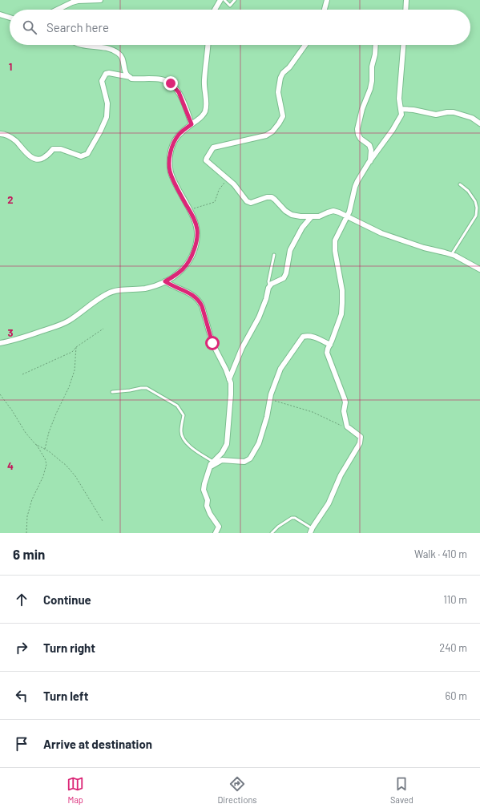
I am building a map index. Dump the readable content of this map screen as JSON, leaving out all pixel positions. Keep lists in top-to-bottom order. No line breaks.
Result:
{"page":{"search":"Search here","heading":["6 min","Walk · 410 m"],"list":[["Continue","110 m"],["Turn right","240 m"],["Turn left","60 m"],"Arrive at destination"],"nav":["Map","Directions","Saved"]},"grid":{"rows":["1","2","3","4"]}}
